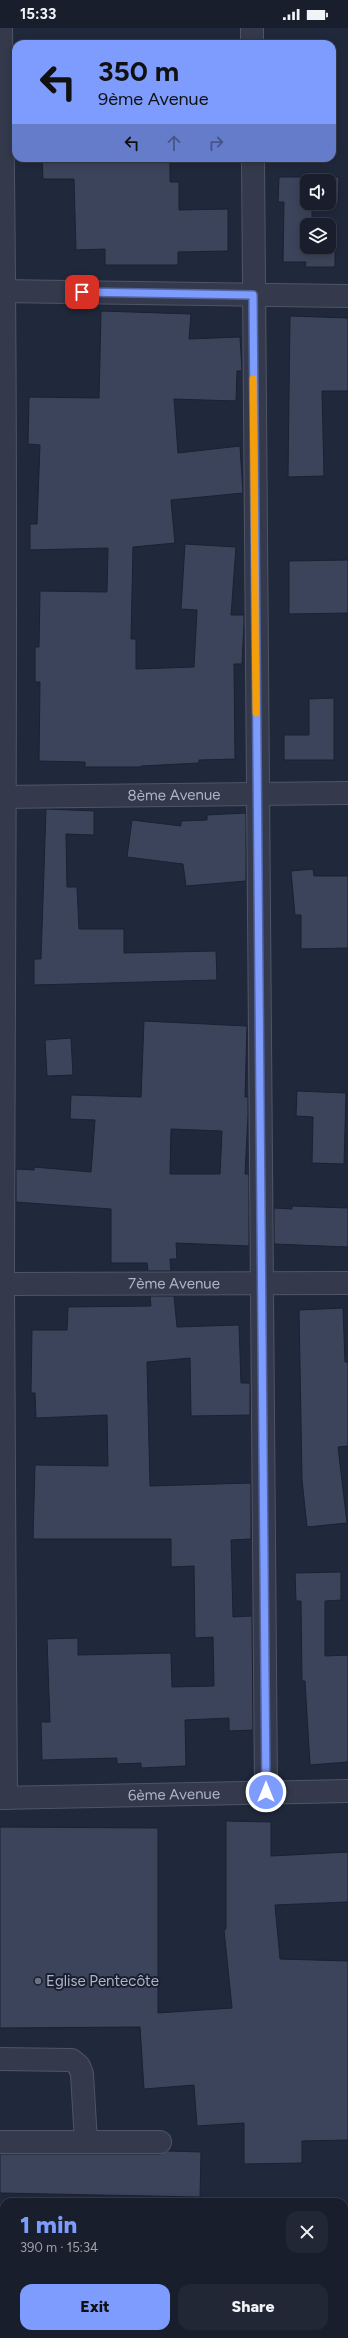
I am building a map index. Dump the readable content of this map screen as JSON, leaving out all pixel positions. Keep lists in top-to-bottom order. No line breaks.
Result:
{"streets":{"street":["8ème Avenue","7ème Avenue","6ème Avenue"]},"places":["Eglise Pentecôte"],"page":{"status":"15:33","turn":["350 m","9ème Avenue"],"heading":["1 min","390 m · 15:34"],"buttons":["Exit","Share"]}}
